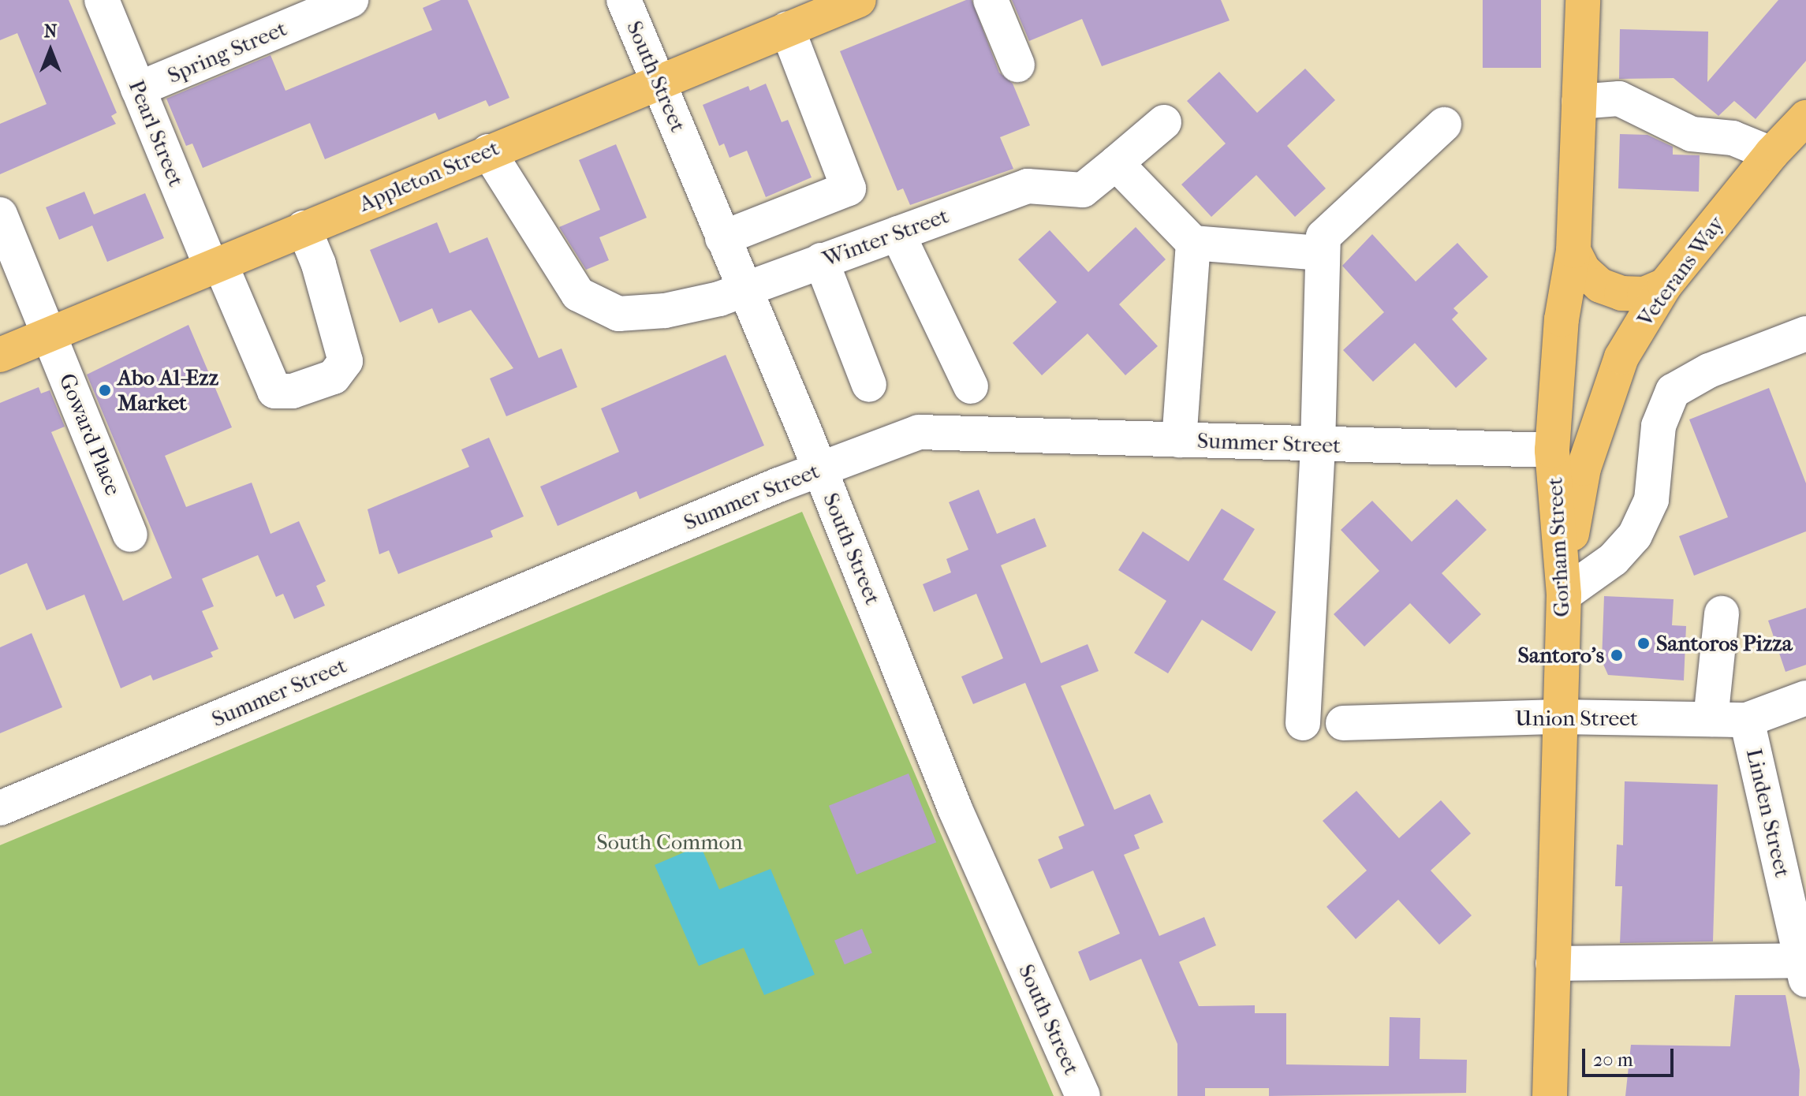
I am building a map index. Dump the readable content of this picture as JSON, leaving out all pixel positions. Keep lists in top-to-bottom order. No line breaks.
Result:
{"streets":{"main road":["Appleton Street","Veterans Way","Gorham Street"],"street":["Spring Street","South Street","Pearl Street","Winter Street","Goward Place","Summer Street","Union Street","Linden Street"]},"crossings":[["Spring Street","Pearl Street"],["South Street","Appleton Street"],["South Street","Winter Street"],["South Street","Summer Street"],["Pearl Street","Appleton Street"],["Appleton Street","Winter Street"],["Appleton Street","Goward Place"],["Veterans Way","Gorham Street"],["Summer Street","Gorham Street"],["Gorham Street","Union Street"],["Union Street","Linden Street"]],"parks":["South Common"],"places":["Abo Al-Ezz Market","Santoros Pizza","Santoro's"],"scale_bar":"20 m","north":"top"}
